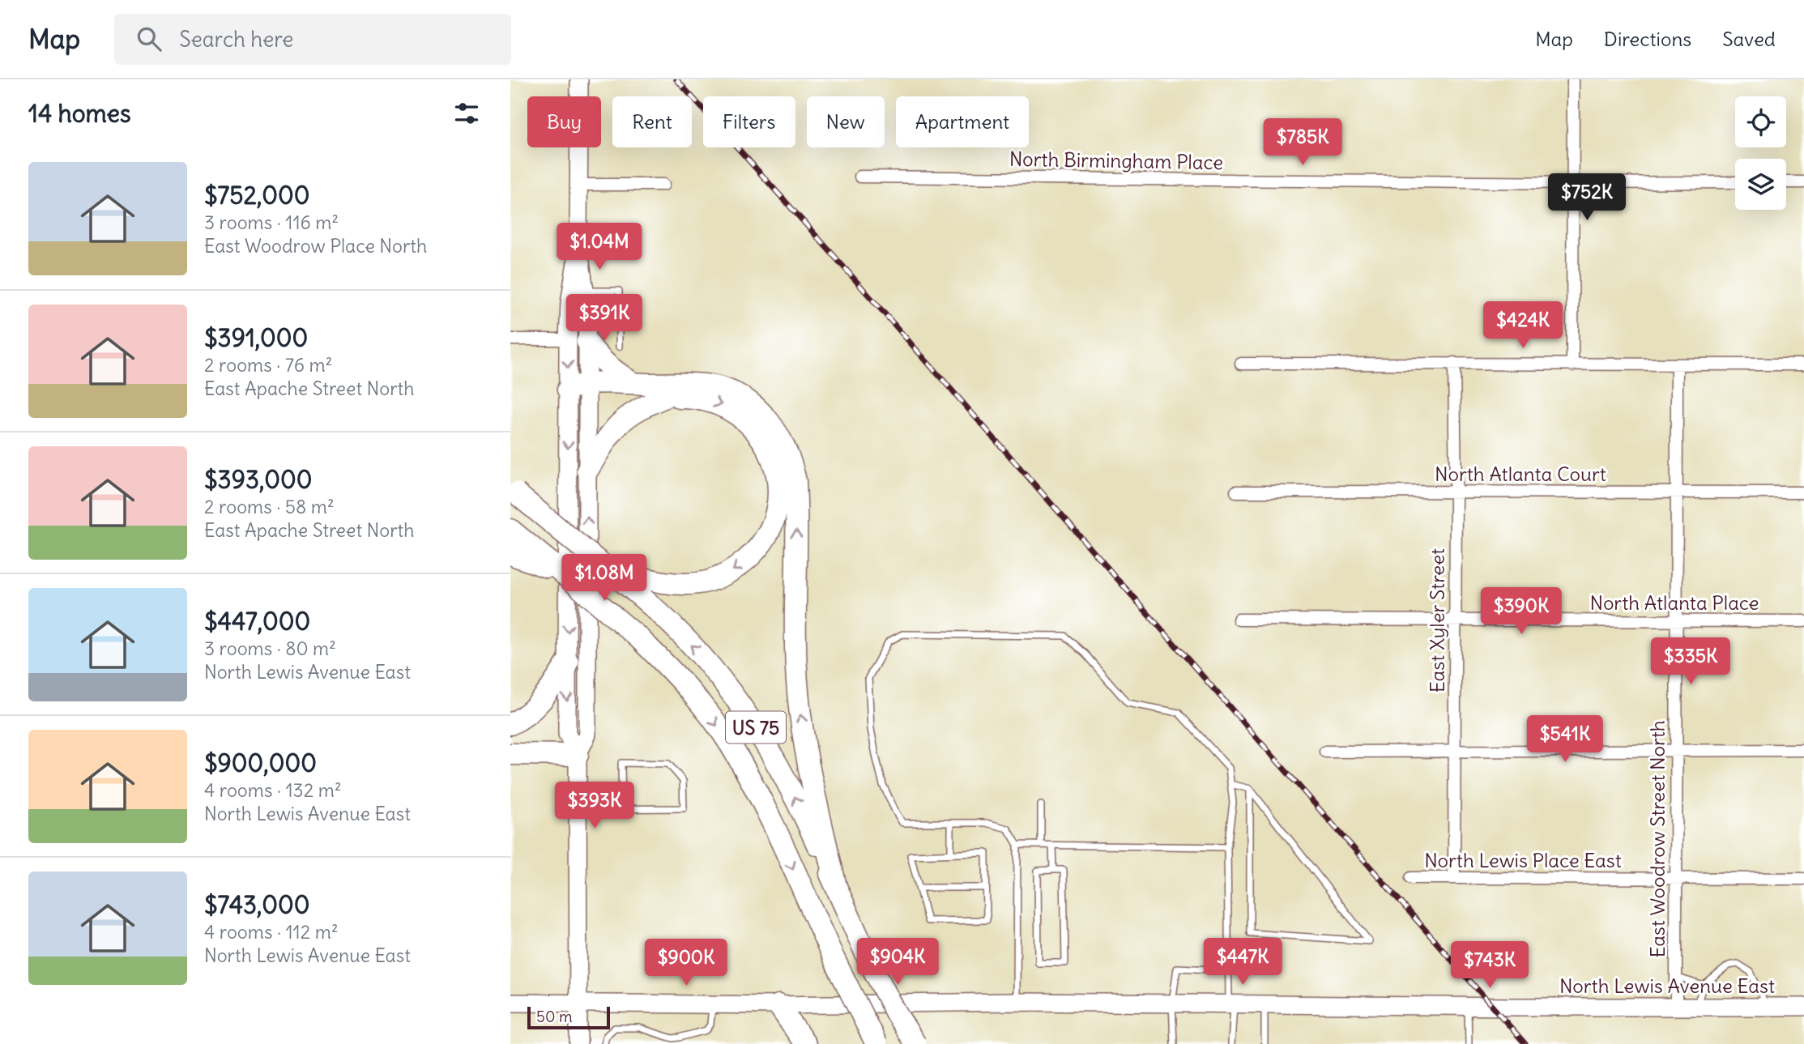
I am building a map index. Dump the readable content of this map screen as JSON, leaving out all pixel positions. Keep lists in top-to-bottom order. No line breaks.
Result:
{"streets":{"highway":["US 75"],"main road":["North Lewis Avenue East"],"street":["North Birmingham Place","North Atlanta Court","North Atlanta Place","East Xyler Street","East Woodrow Street North","North Lewis Place East"]},"crossings":[["North Atlanta Court","East Xyler Street"],["North Atlanta Court","East Woodrow Street North"],["North Atlanta Place","East Xyler Street"],["North Atlanta Place","East Woodrow Street North"],["East Xyler Street","North Lewis Place East"],["East Woodrow Street North","North Lewis Place East"],["East Woodrow Street North","North Lewis Avenue East"]],"scale_bar":"50 m","page":{"header":"Map","search":"Search here","nav":["Map","Directions","Saved"],"heading":"14 homes","chip":["Buy","Rent","Filters","New","Apartment"],"price":["$785K","$752K","$1.04M","$391K","$424K","$1.08M","$390K","$335K","$541K","$393K","$904K","$447K","$900K","$743K"],"list":[{"name":"$752,000","note":"3 rooms · 116 m² · East Woodrow Place North"},{"name":"$391,000","note":"2 rooms · 76 m² · East Apache Street North"},{"name":"$393,000","note":"2 rooms · 58 m² · East Apache Street North"},{"name":"$447,000","note":"3 rooms · 80 m² · North Lewis Avenue East"},{"name":"$900,000","note":"4 rooms · 132 m² · North Lewis Avenue East"},{"name":"$743,000","note":"4 rooms · 112 m² · North Lewis Avenue East"}],"scale":"50 m"}}
